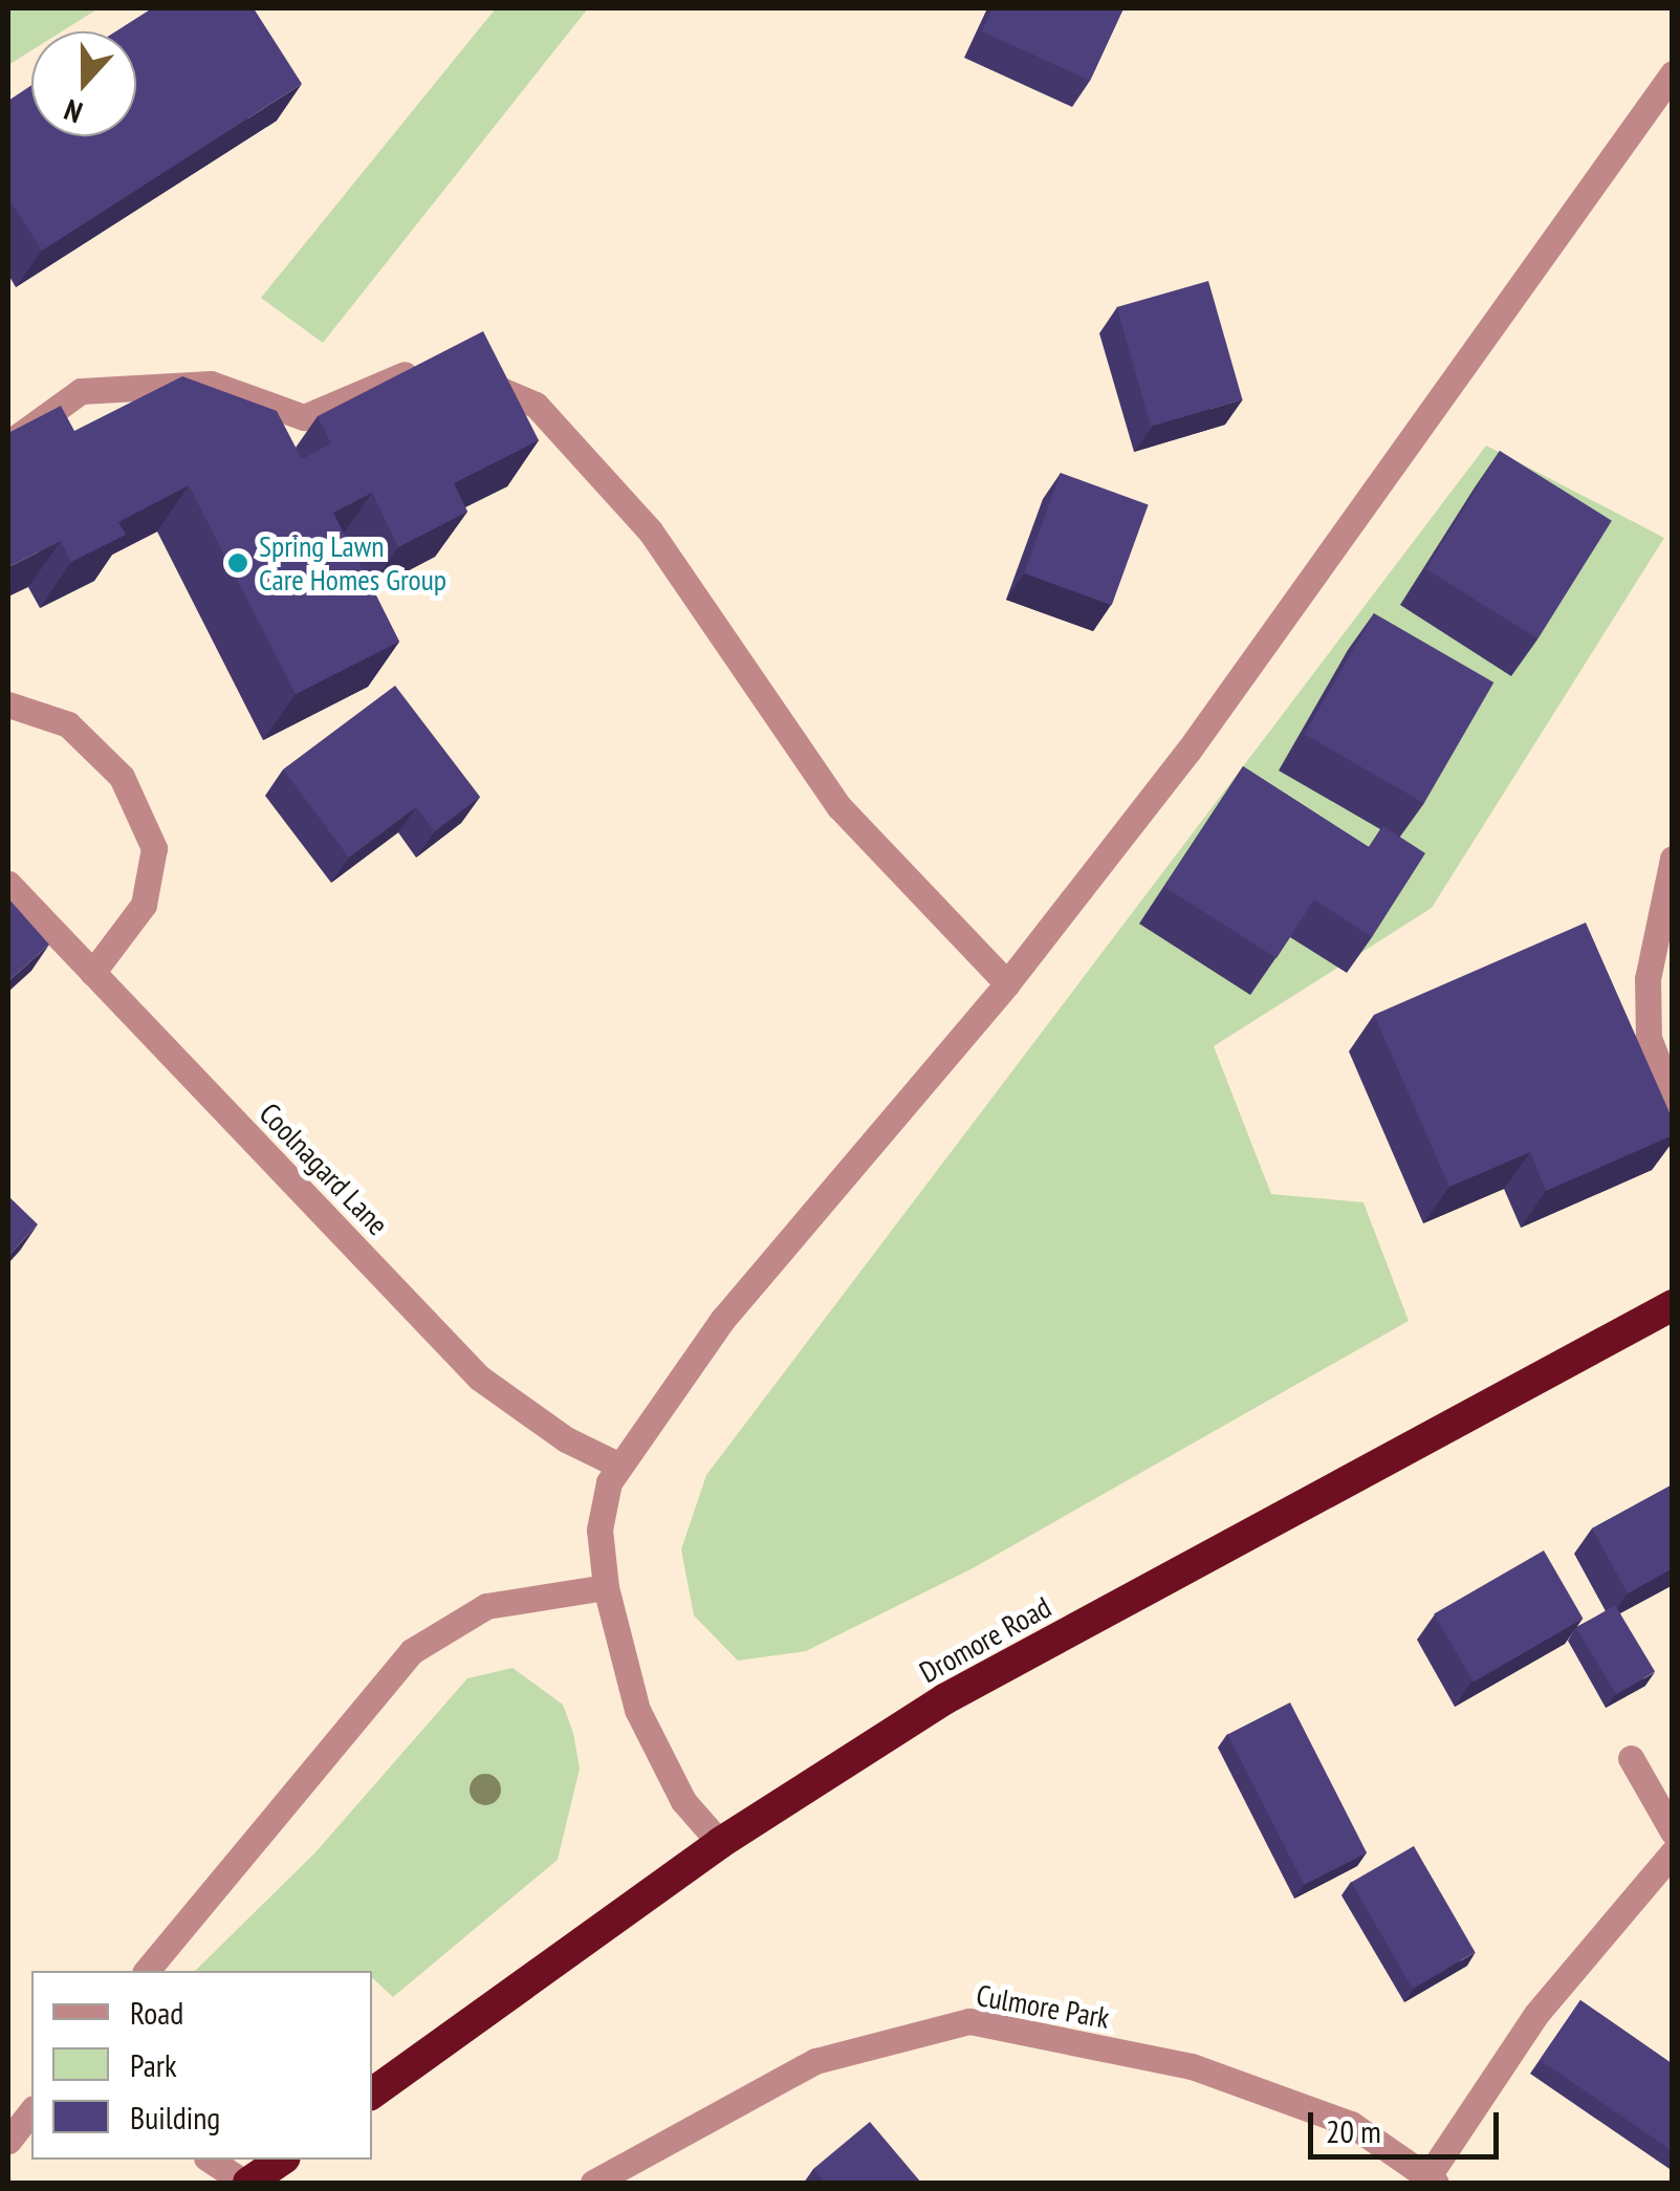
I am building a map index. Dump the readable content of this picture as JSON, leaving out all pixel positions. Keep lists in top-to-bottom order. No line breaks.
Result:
{"streets":{"highway":["Dromore Road"],"street":["Coolnagard Lane","Culmore Park"]},"places":["Spring Lawn Care Homes Group"],"legend":["Road","Park","Building"],"scale_bar":"20 m","north":"bottom"}
